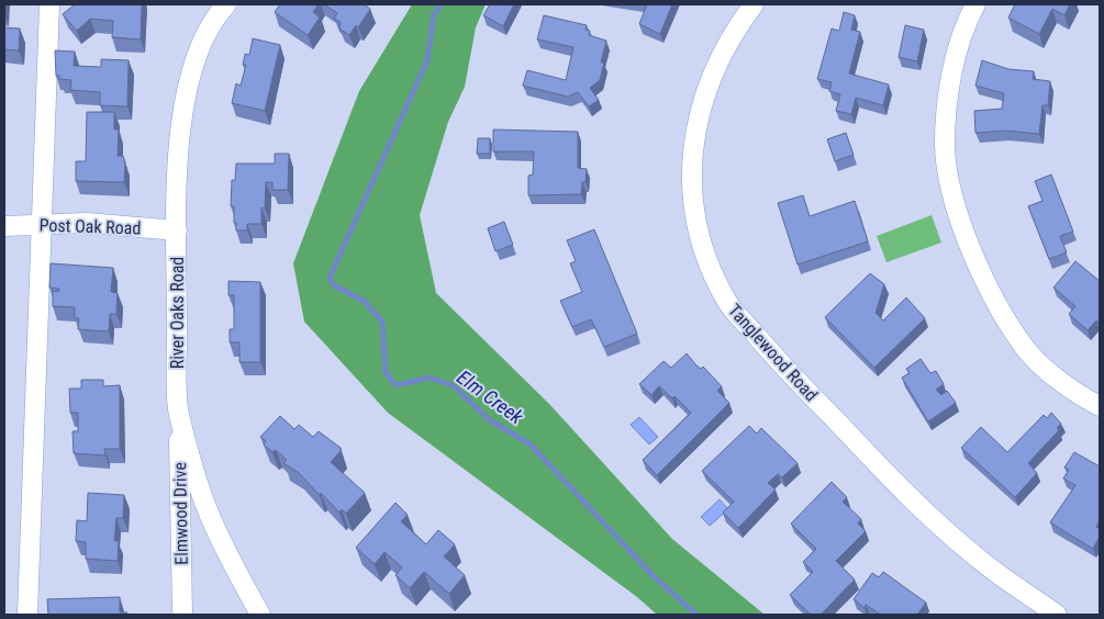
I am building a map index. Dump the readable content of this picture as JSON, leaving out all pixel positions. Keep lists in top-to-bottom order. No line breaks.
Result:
{"streets":{"street":["Post Oak Road","River Oaks Road","Tanglewood Road","Elmwood Drive"]},"crossings":[["Post Oak Road","River Oaks Road"],["River Oaks Road","Elmwood Drive"]],"water":["Elm Creek"]}
